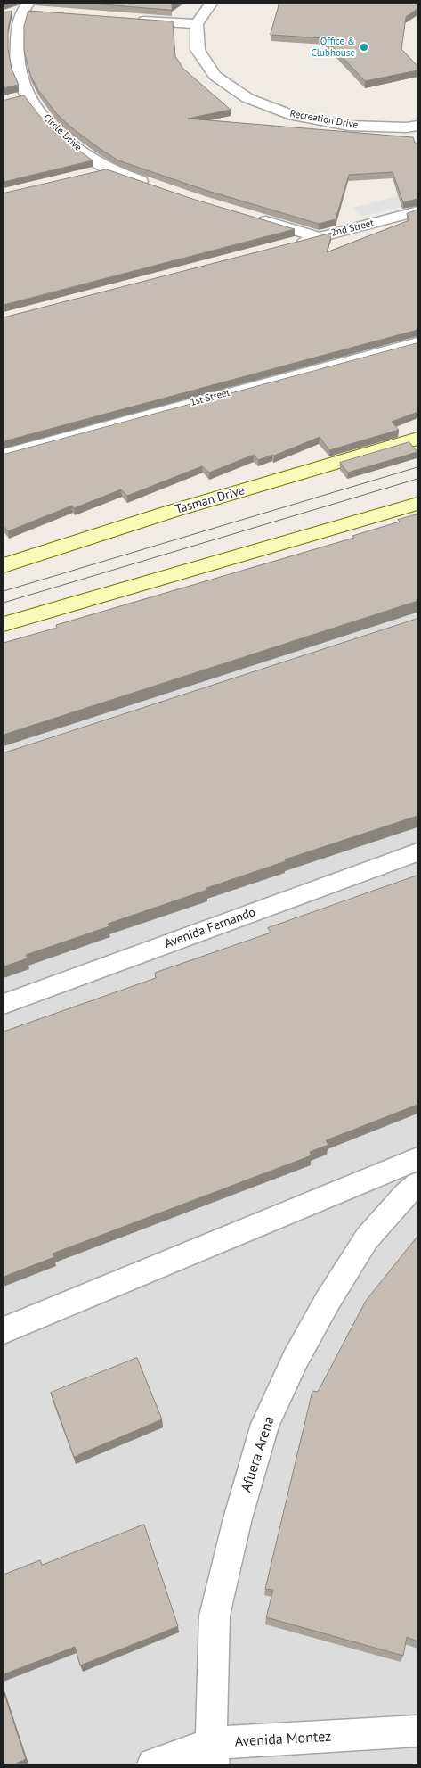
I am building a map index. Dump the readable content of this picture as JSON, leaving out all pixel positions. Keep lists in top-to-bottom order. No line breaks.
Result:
{"streets":{"street":["Tasman Drive"],"lane":["Recreation Drive","Circle Drive","2nd Street","1st Street","Avenida Fernando","Afuera Arena","Avenida Montez"]},"crossings":[["Afuera Arena","Avenida Montez"]],"places":["Office & Clubhouse"]}
